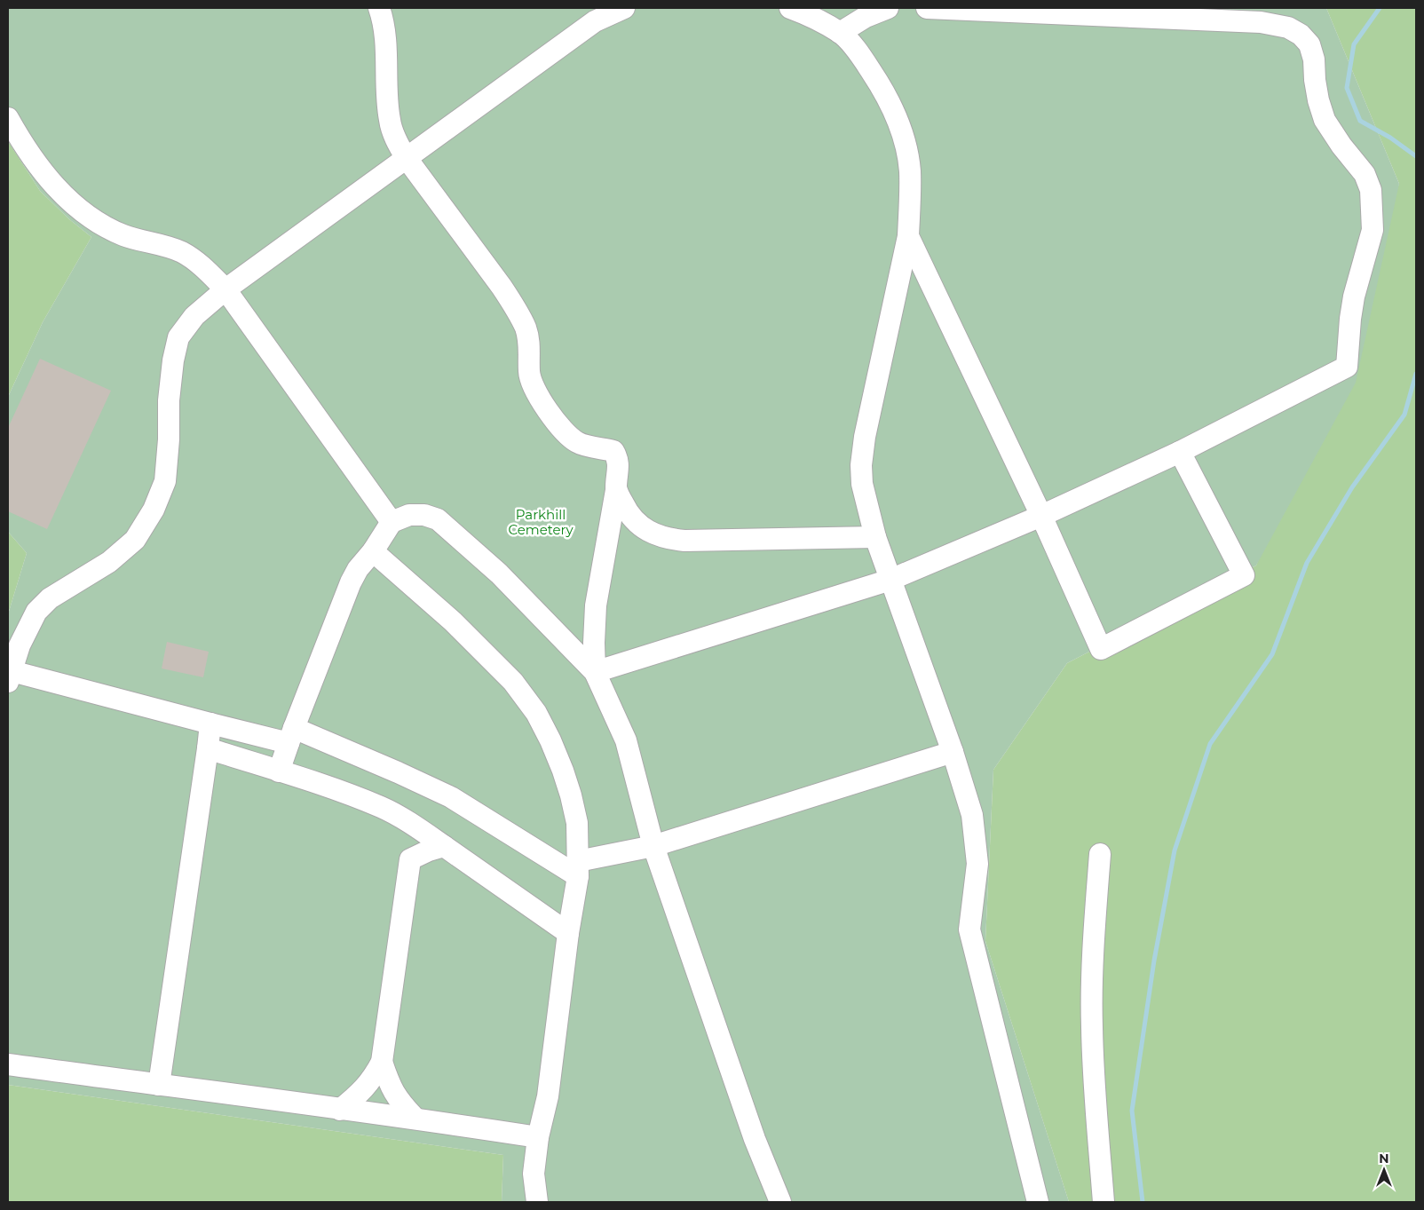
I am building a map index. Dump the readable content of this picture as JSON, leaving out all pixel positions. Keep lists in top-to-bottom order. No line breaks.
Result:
{"parks":["Parkhill Cemetery"],"north":"top"}
